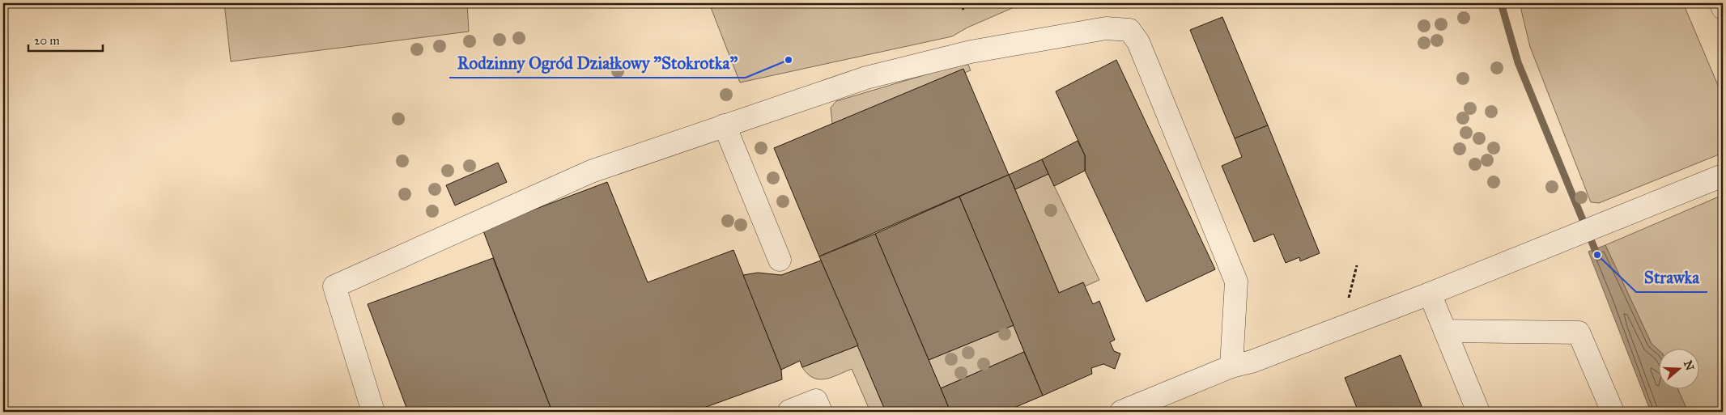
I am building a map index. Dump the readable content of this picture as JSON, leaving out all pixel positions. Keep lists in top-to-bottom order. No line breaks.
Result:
{"places":["Rodzinny Ogród Działkowy \"Stokrotka\"","Strawka"],"scale_bar":"20 m","north":"right"}
